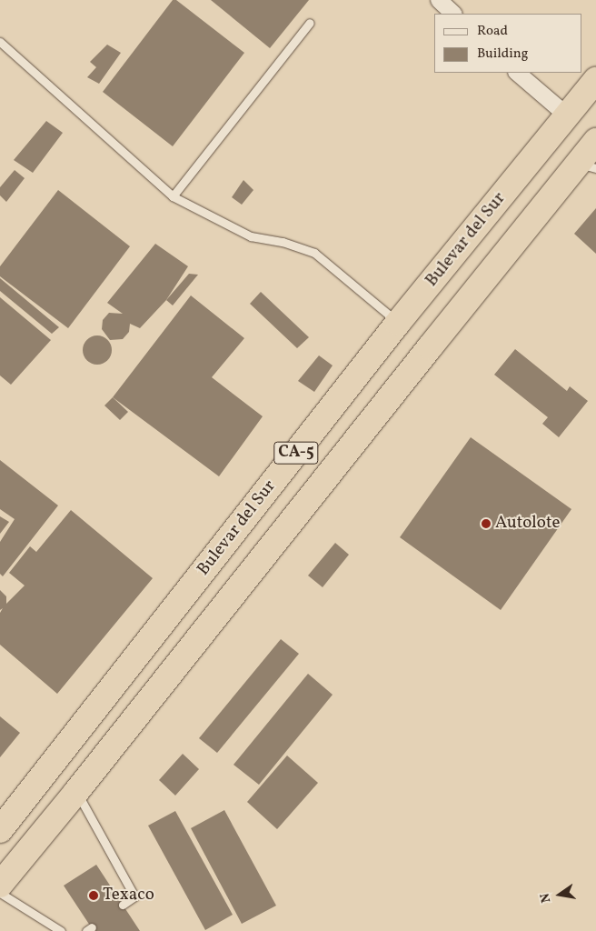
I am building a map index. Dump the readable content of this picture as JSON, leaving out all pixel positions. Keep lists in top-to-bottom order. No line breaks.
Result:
{"streets":{"highway":["Bulevar del Sur","CA-5"]},"places":["Autolote","Texaco"],"legend":["Road","Building"],"north":"left"}
